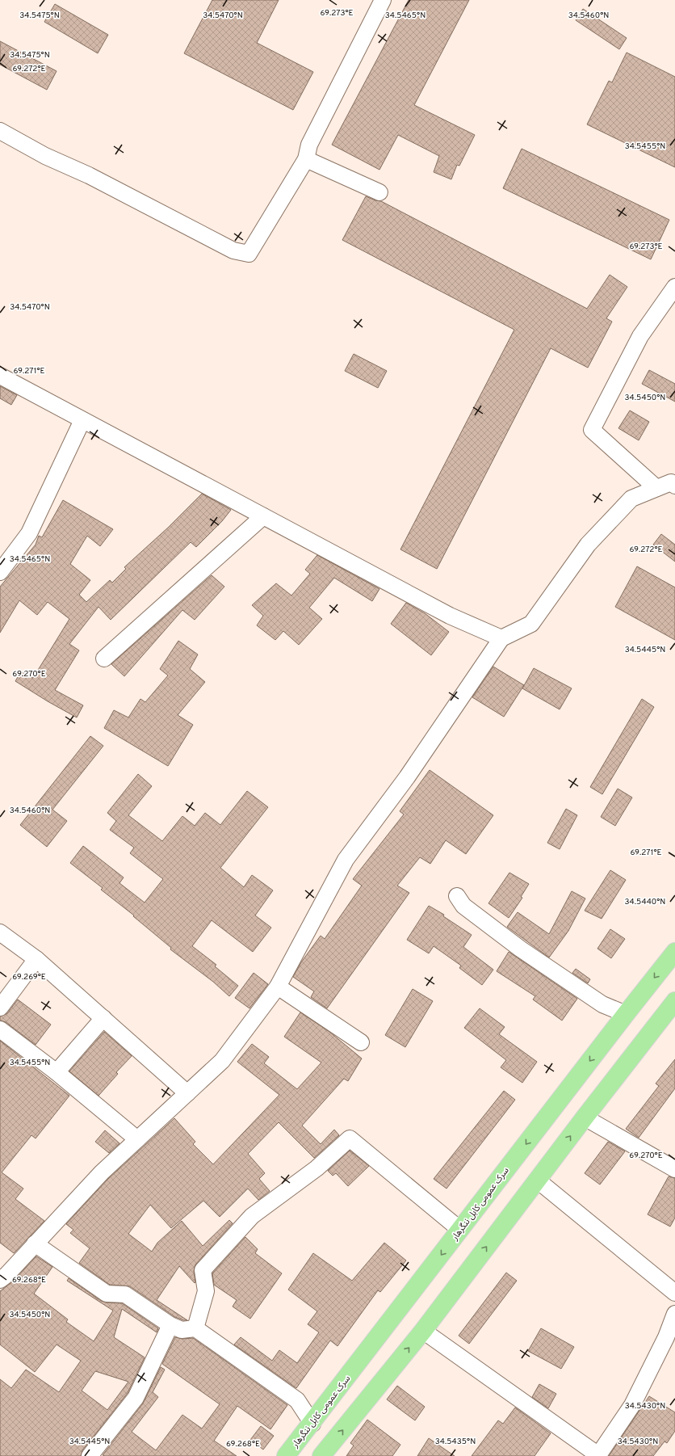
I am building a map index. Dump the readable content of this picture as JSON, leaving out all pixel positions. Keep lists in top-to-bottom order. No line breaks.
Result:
{"streets":{"highway":["سرک عمومی کابل ننگرهار"]},"coordinates":["69.273°E","34.5465°N","34.5460°N","34.5475°N","34.5470°N","69.272°E","34.5455°N","69.271°E","34.5450°N","34.5445°N","69.270°E","34.5440°N","69.269°E","69.268°E","34.5430°N","34.5435°N"]}
